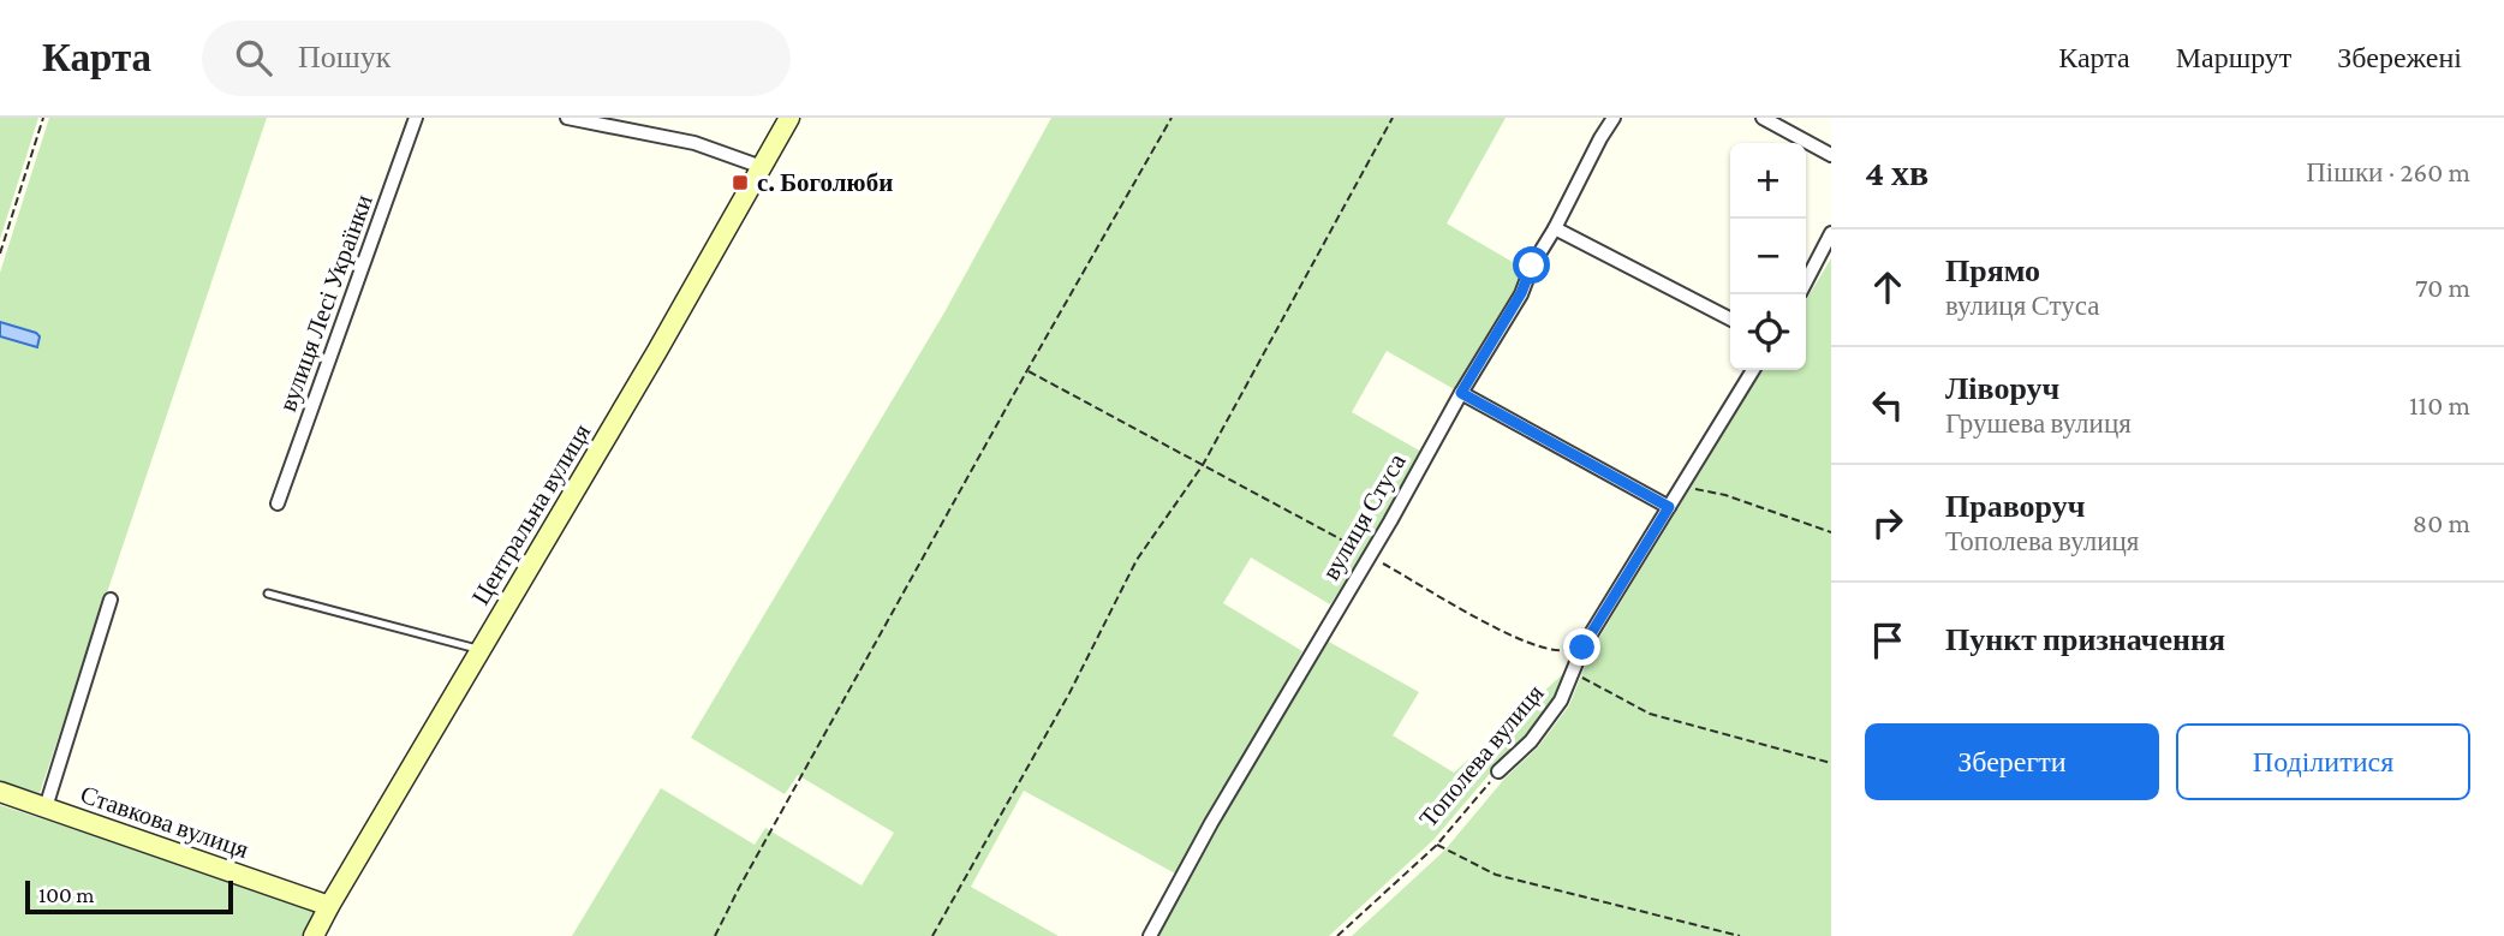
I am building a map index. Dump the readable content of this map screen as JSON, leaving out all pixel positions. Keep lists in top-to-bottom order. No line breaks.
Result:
{"streets":{"street":["вулиця Лесі Українки","Центральна вулиця","вулиця Стуса","Тополева вулиця","Ставкова вулиця"]},"crossings":[["Центральна вулиця","Ставкова вулиця"]],"places":{"transit":["с. Боголюби"]},"scale_bar":"100 m","page":{"header":"Карта","search":"Пошук","nav":["Карта","Маршрут","Збережені"],"heading":["4 хв","Пішки · 260 m"],"map_buttons":["+","−"],"list":[["Прямо","вулиця Стуса","70 m"],["Ліворуч","Грушева вулиця","110 m"],["Праворуч","Тополева вулиця","80 m"],"Пункт призначення"],"buttons":["Зберегти","Поділитися"],"scale":"100 m"}}
